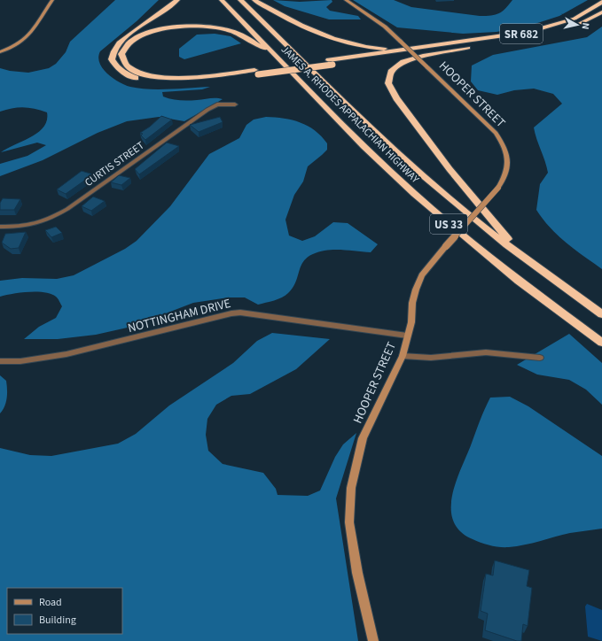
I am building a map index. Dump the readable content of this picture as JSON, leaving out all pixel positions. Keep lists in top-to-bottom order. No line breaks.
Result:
{"streets":{"highway":["SR 682","JAMES A. RHODES APPALACHIAN HIGHWAY","US 33"],"street":["HOOPER STREET","CURTIS STREET","NOTTINGHAM DRIVE"]},"crossings":[["HOOPER STREET","NOTTINGHAM DRIVE"]],"legend":["Road","Building"],"north":"right"}
